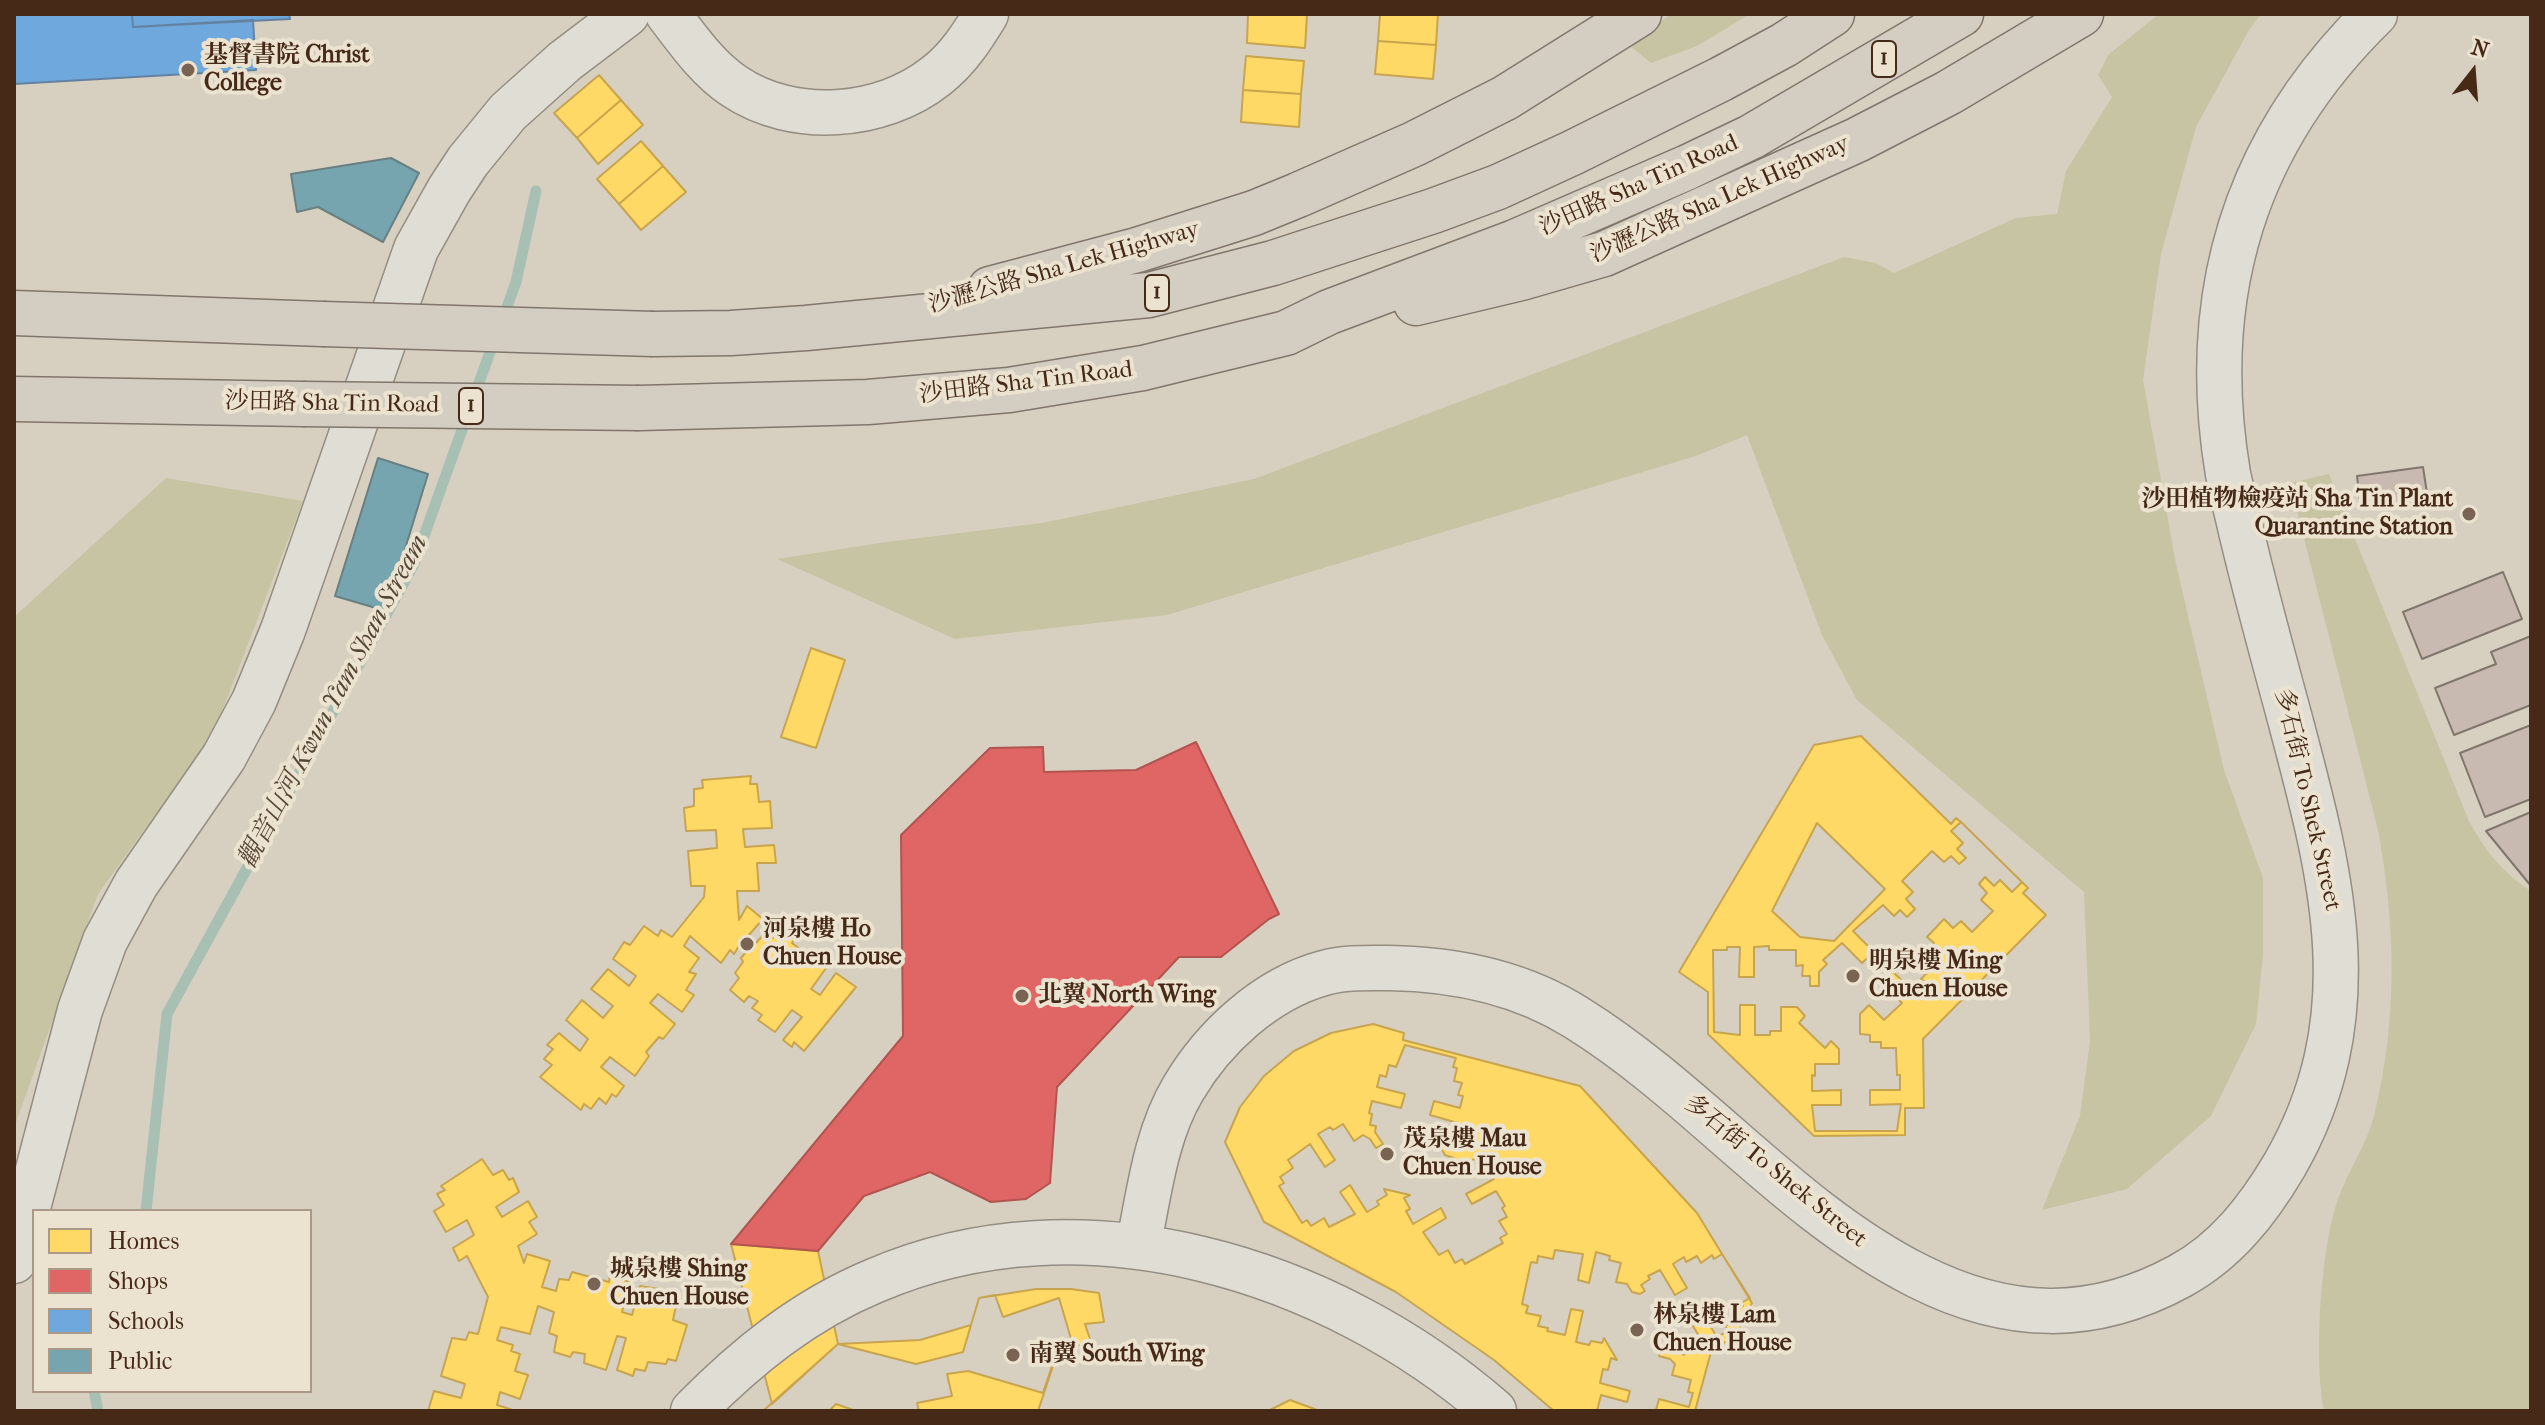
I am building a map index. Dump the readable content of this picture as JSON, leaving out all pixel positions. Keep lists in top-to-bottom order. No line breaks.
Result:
{"streets":{"highway":["1","沙田路 Sha Tin Road","沙瀝公路 Sha Lek Highway"],"street":["多石街 To Shek Street"]},"crossings":[["1","沙瀝公路 Sha Lek Highway"],["沙田路 Sha Tin Road","沙瀝公路 Sha Lek Highway"]],"water":["觀音山河 Kwun Yam Shan Stream"],"places":["基督書院 Christ College","沙田植物檢疫站 Sha Tin Plant Quarantine Station","河泉樓 Ho Chuen House","明泉樓 Ming Chuen House","北翼 North Wing","茂泉樓 Mau Chuen House","城泉樓 Shing Chuen House","林泉樓 Lam Chuen House","南翼 South Wing"],"legend":["Homes","Shops","Schools","Public"],"north":"top"}
